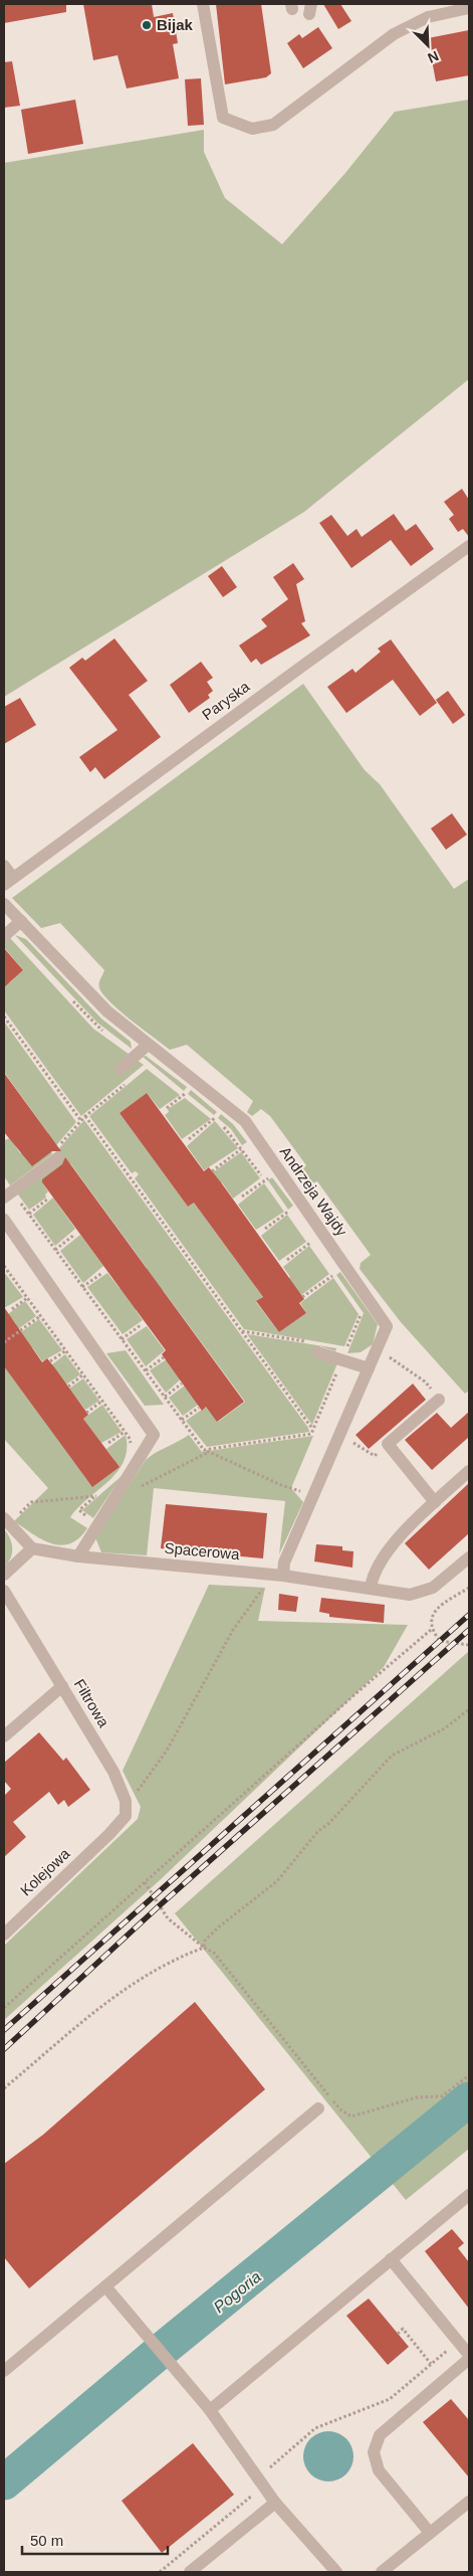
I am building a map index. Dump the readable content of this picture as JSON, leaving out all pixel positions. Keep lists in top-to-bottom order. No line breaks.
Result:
{"streets":{"street":["Paryska","Andrzeja Wajdy","Spacerowa","Filtrowa","Kolejowa"]},"crossings":[["Andrzeja Wajdy","Spacerowa"],["Filtrowa","Kolejowa"]],"water":["Pogoria"],"places":["Bijak"],"scale_bar":"50 m","north":"bottom right"}
